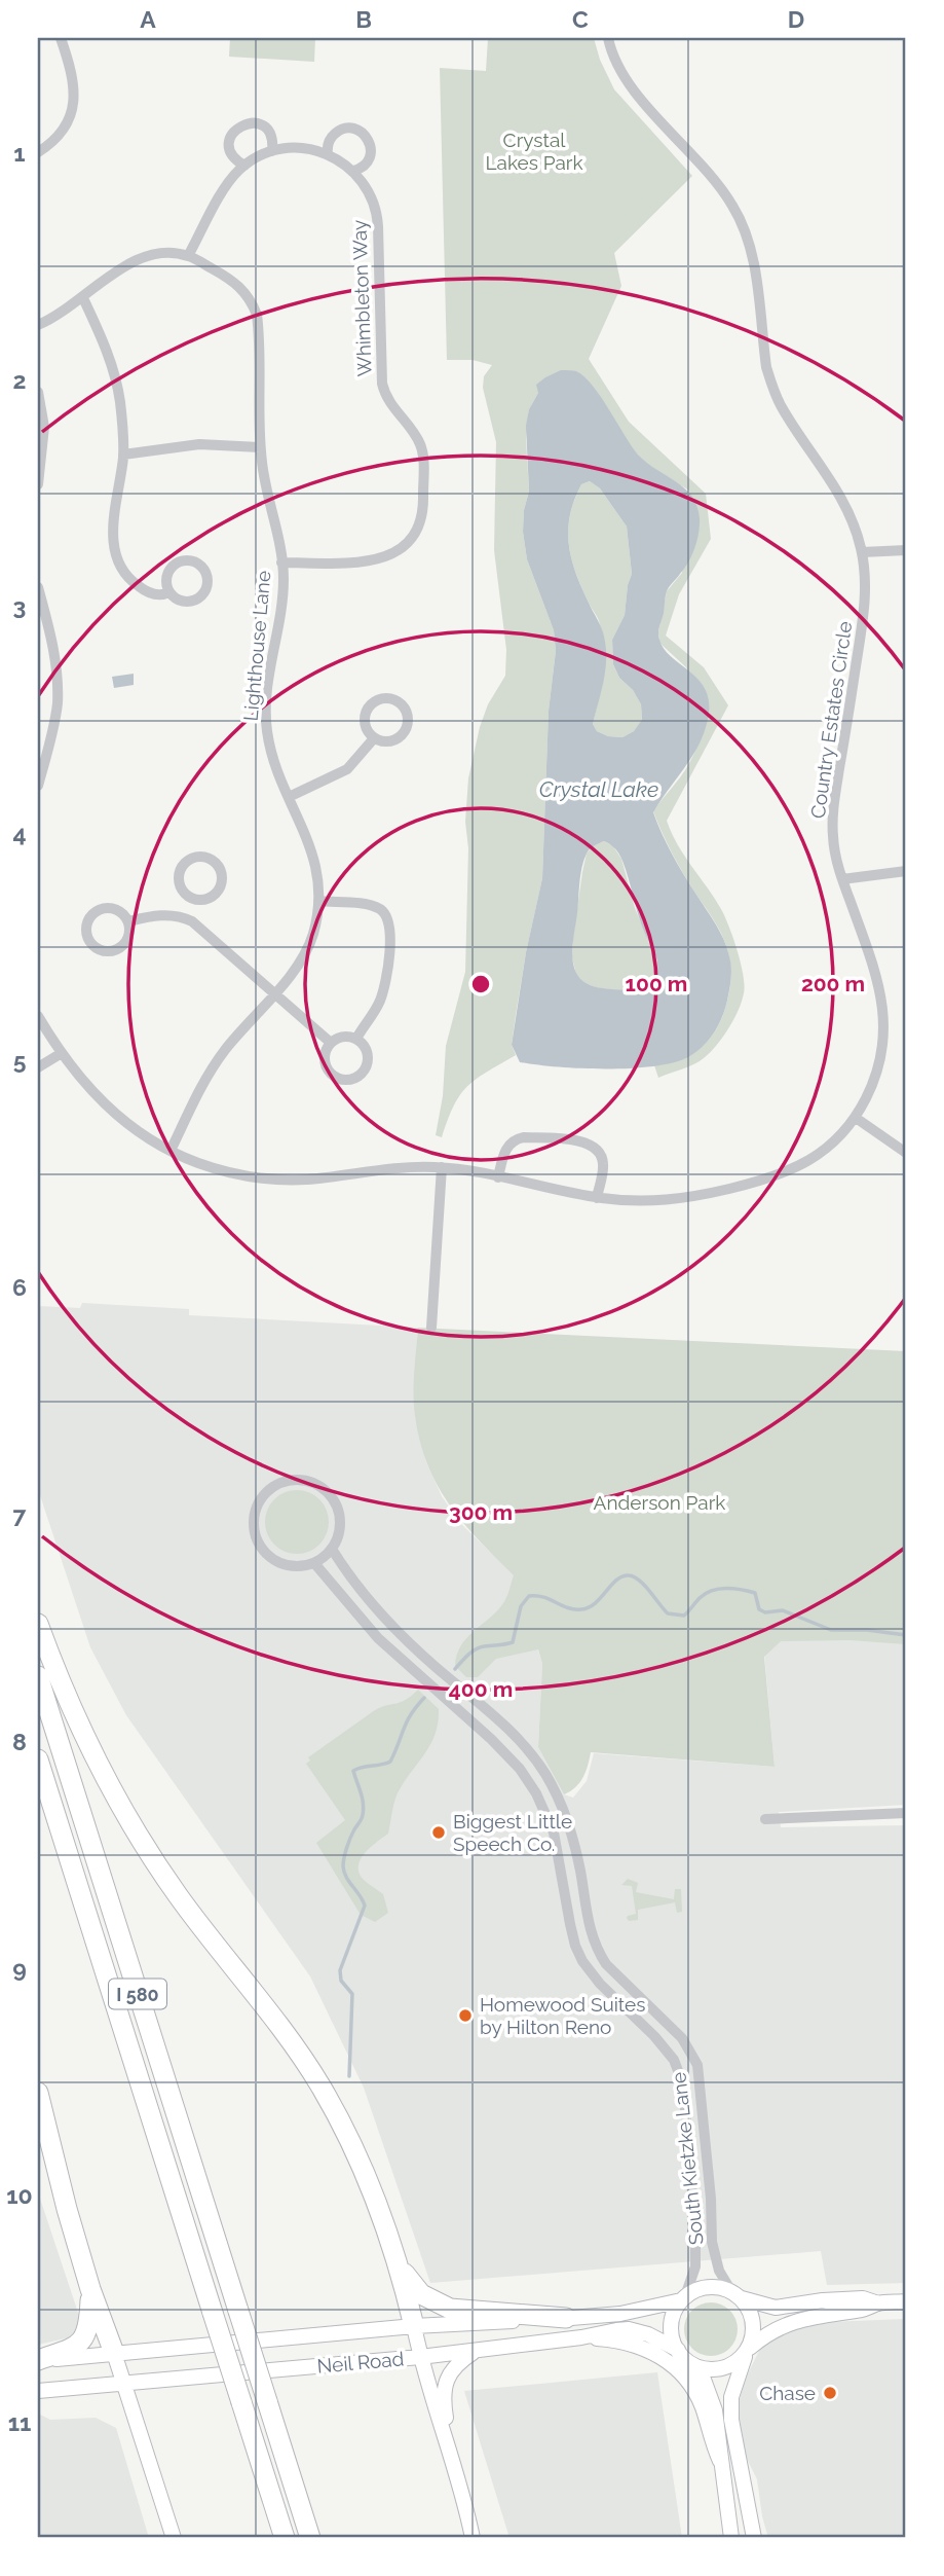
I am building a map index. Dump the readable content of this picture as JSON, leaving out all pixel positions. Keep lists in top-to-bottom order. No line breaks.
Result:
{"streets":{"highway":["I 580"],"main road":["Neil Road"],"street":["Whimbleton Way","Lighthouse Lane","Country Estates Circle","South Kietzke Lane"]},"crossings":[["Whimbleton Way","Lighthouse Lane"],["Lighthouse Lane","Country Estates Circle"],["South Kietzke Lane","Neil Road"]],"water":["Crystal Lake"],"parks":["Crystal Lakes Park","Anderson Park"],"places":["Biggest Little Speech Co.","Homewood Suites by Hilton Reno","Chase"],"grid":{"columns":["A","B","C","D"],"rows":["1","2","3","4","5","6","7","8","9","10","11"]},"rings":["100 m","200 m","300 m","400 m"]}
